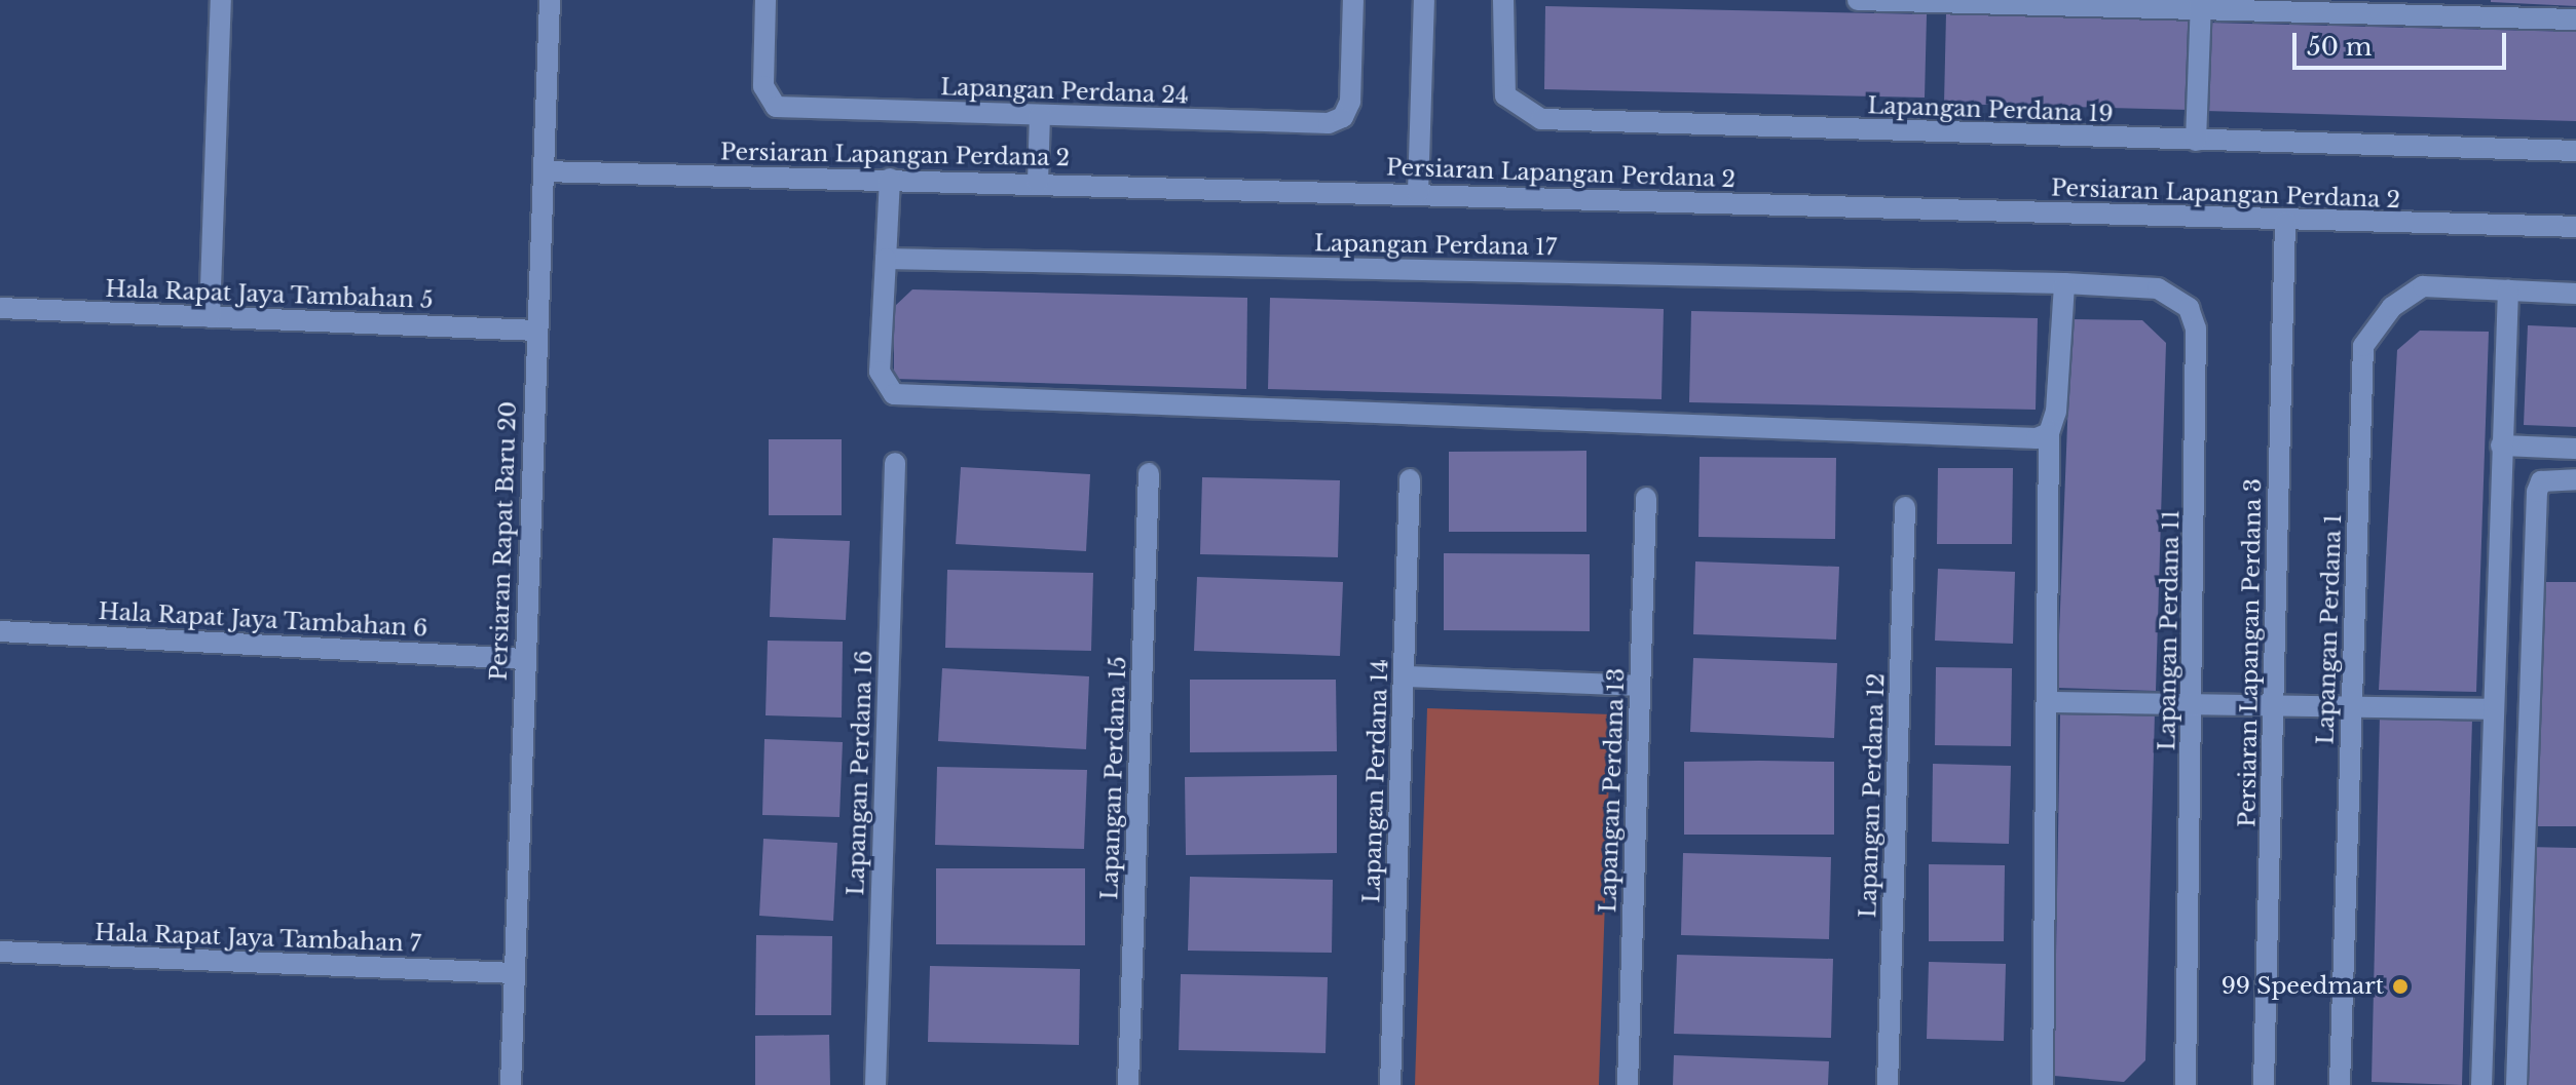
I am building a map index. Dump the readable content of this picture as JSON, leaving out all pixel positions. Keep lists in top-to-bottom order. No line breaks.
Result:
{"streets":{"street":["Lapangan Perdana 24","Lapangan Perdana 19","Persiaran Lapangan Perdana 2","Lapangan Perdana 17","Hala Rapat Jaya Tambahan 5","Persiaran Rapat Baru 20","Hala Rapat Jaya Tambahan 6","Lapangan Perdana 1","Lapangan Perdana 11","Persiaran Lapangan Perdana 3","Lapangan Perdana 16","Lapangan Perdana 15","Lapangan Perdana 14","Lapangan Perdana 13","Lapangan Perdana 12","Hala Rapat Jaya Tambahan 7"]},"crossings":[["Persiaran Lapangan Perdana 2","Persiaran Rapat Baru 20"],["Persiaran Lapangan Perdana 2","Persiaran Lapangan Perdana 3"],["Lapangan Perdana 17","Lapangan Perdana 11"],["Hala Rapat Jaya Tambahan 5","Persiaran Rapat Baru 20"],["Persiaran Rapat Baru 20","Hala Rapat Jaya Tambahan 6"],["Persiaran Rapat Baru 20","Hala Rapat Jaya Tambahan 7"]],"places":["99 Speedmart"],"scale_bar":"50 m"}
